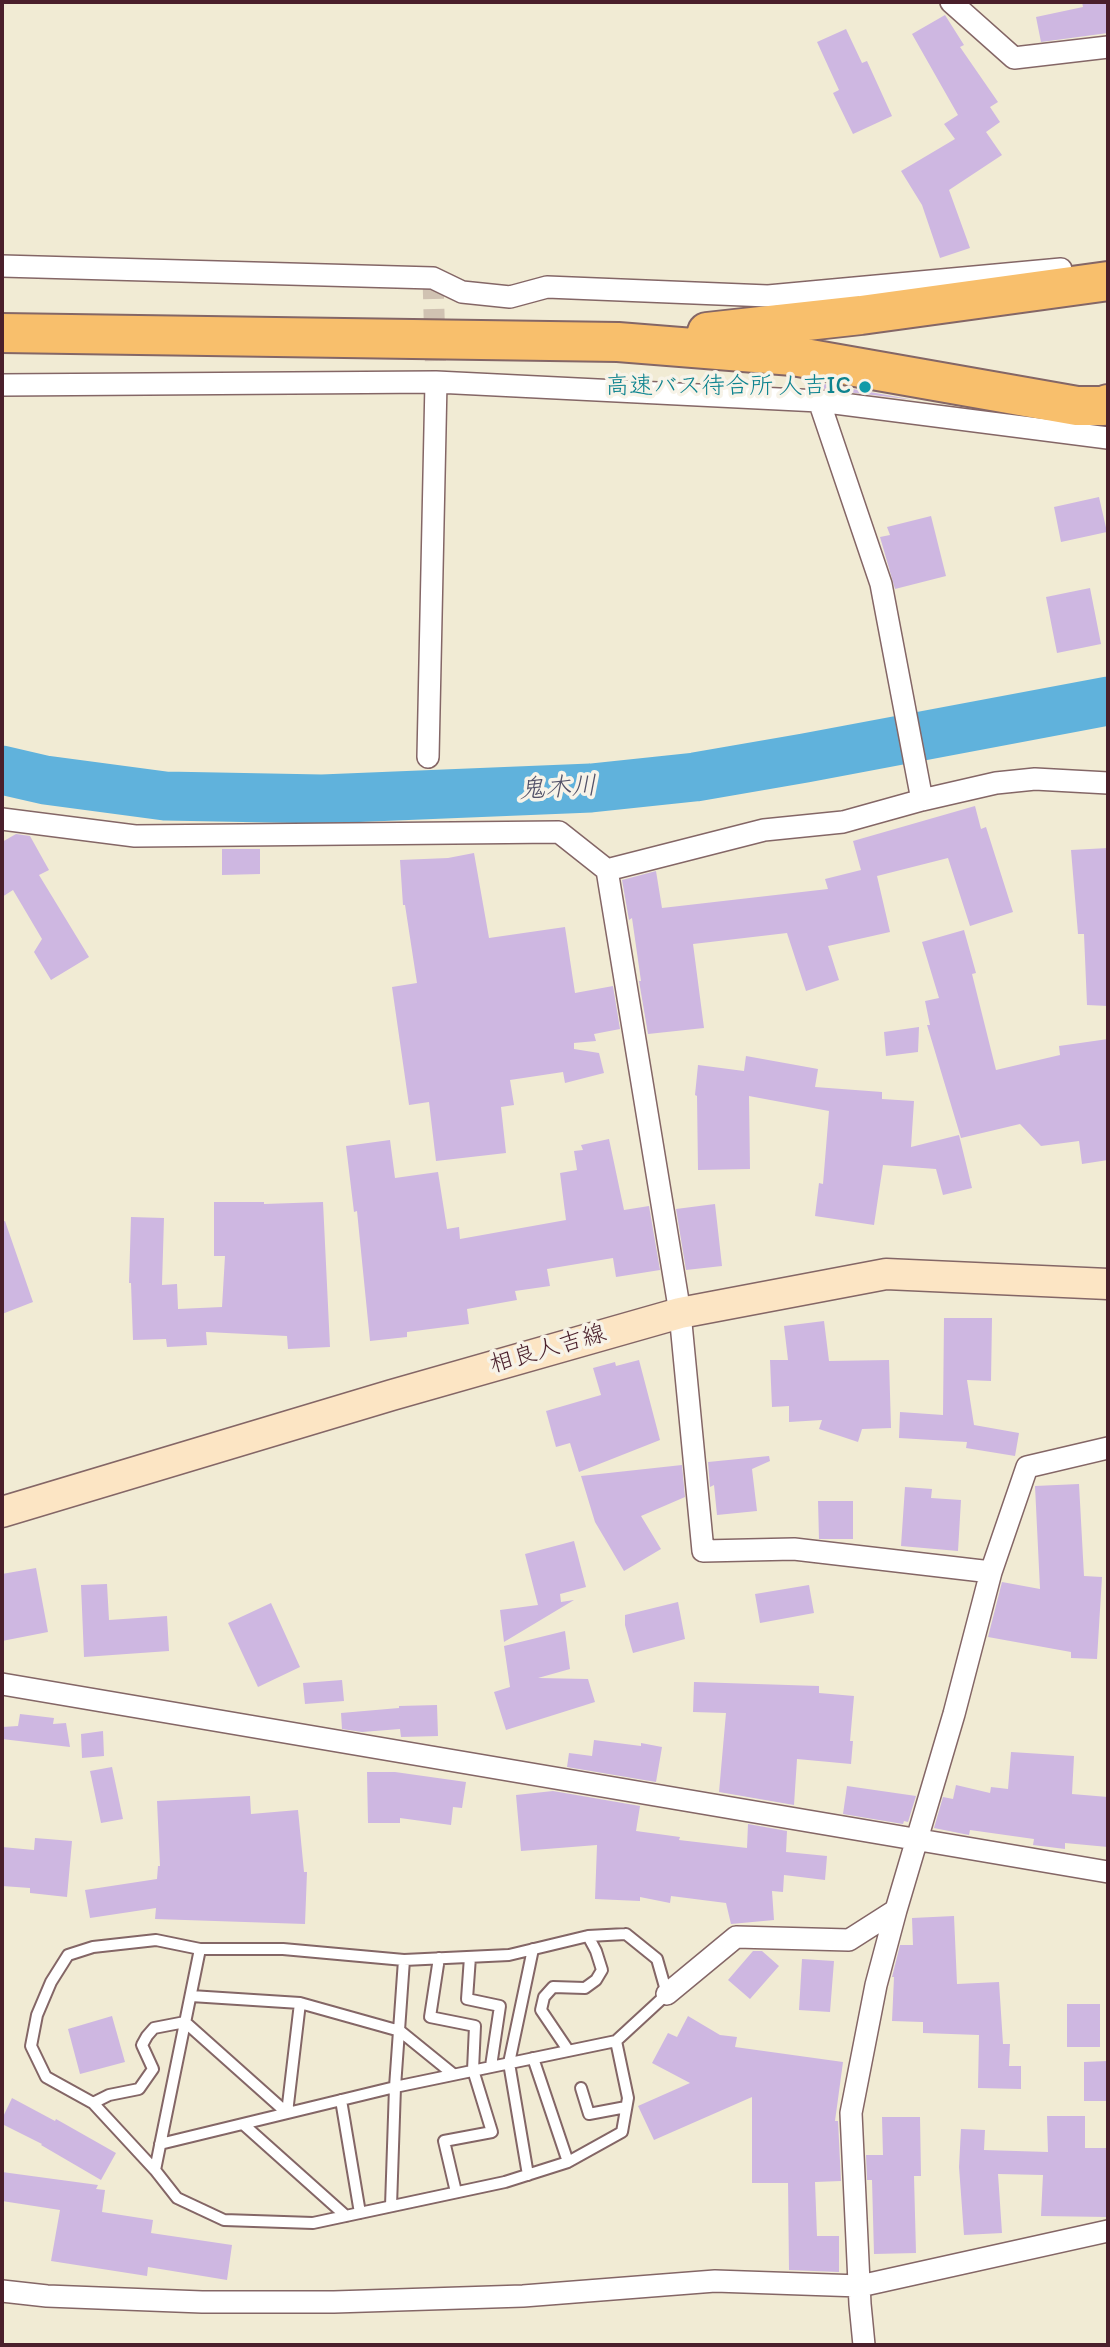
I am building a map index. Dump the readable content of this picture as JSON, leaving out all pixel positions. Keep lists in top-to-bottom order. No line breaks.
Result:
{"streets":{"main road":["相良人吉線"]},"water":["鬼木川"],"places":["高速バス待合所 人吉IC"]}
